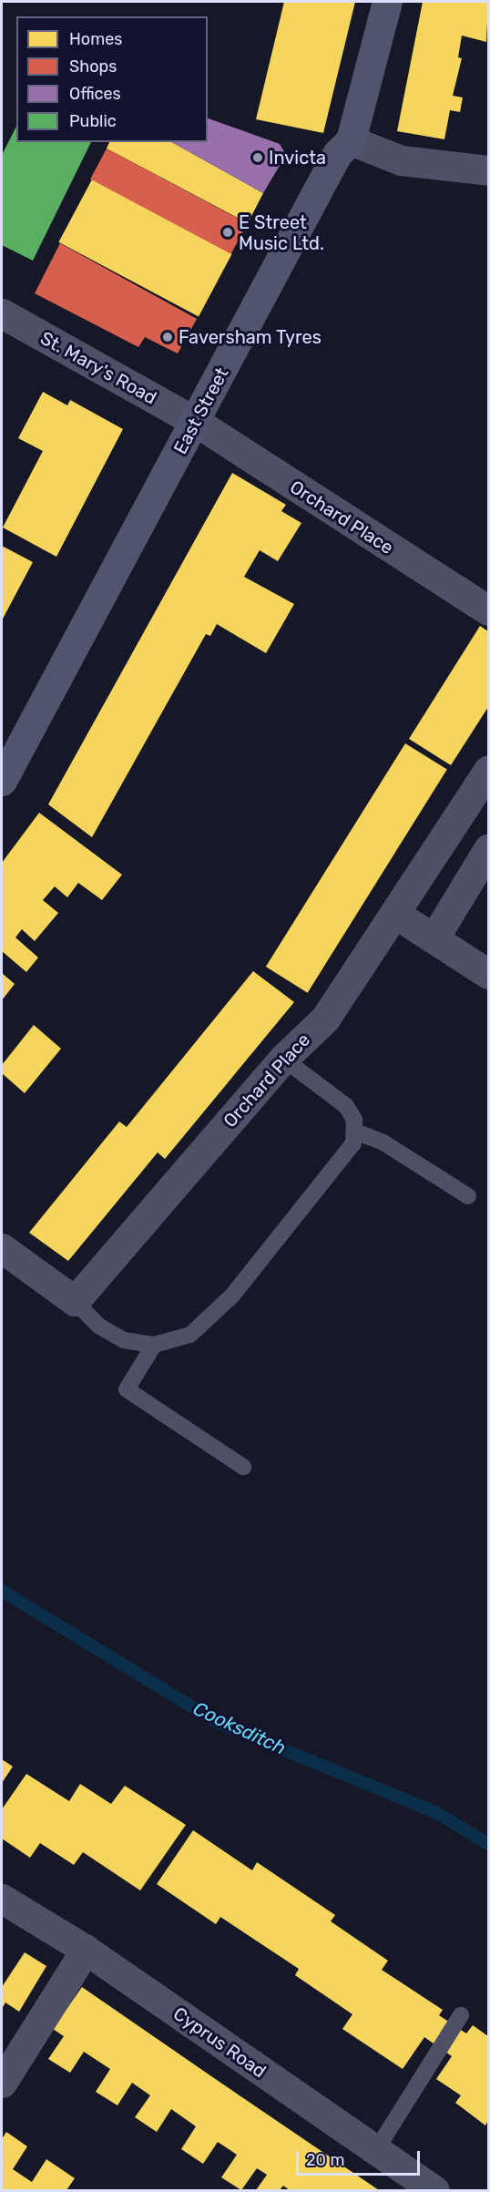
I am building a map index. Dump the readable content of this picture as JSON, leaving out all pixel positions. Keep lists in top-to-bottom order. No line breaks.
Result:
{"streets":{"main road":["East Street"],"street":["St. Mary's Road","Orchard Place","Cyprus Road"]},"crossings":[["St. Mary's Road","East Street"],["St. Mary's Road","Orchard Place"],["East Street","Orchard Place"]],"water":["Cooksditch"],"places":["Invicta","E Street Music Ltd.","Faversham Tyres"],"legend":["Homes","Shops","Offices","Public"],"scale_bar":"20 m"}
